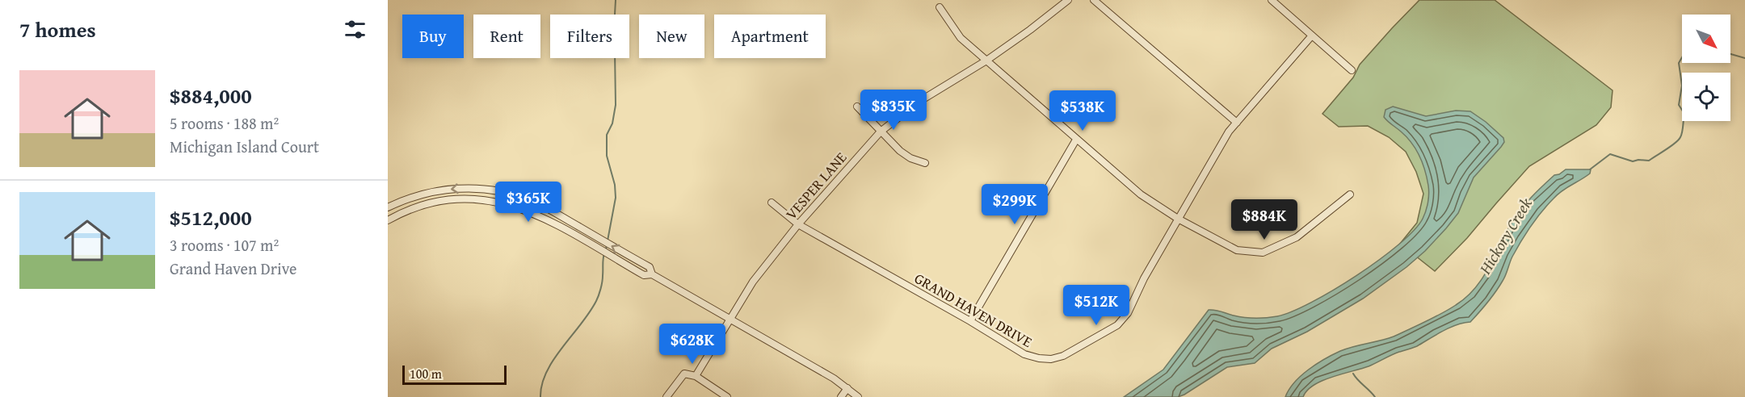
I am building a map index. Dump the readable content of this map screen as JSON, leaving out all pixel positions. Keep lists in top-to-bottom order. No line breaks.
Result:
{"streets":{"street":["VESPER LANE","GRAND HAVEN DRIVE"]},"crossings":[["VESPER LANE","GRAND HAVEN DRIVE"]],"water":["Hickory Creek"],"scale_bar":"100 m","north":"bottom right","page":{"heading":"7 homes","chip":["Buy","Rent","Filters","New","Apartment"],"list":[{"name":"$884,000","note":"5 rooms · 188 m² · Michigan Island Court"},{"name":"$512,000","note":"3 rooms · 107 m² · Grand Haven Drive"}],"price":["$835K","$538K","$365K","$299K","$884K","$512K","$628K"],"scale":"100 m"}}
